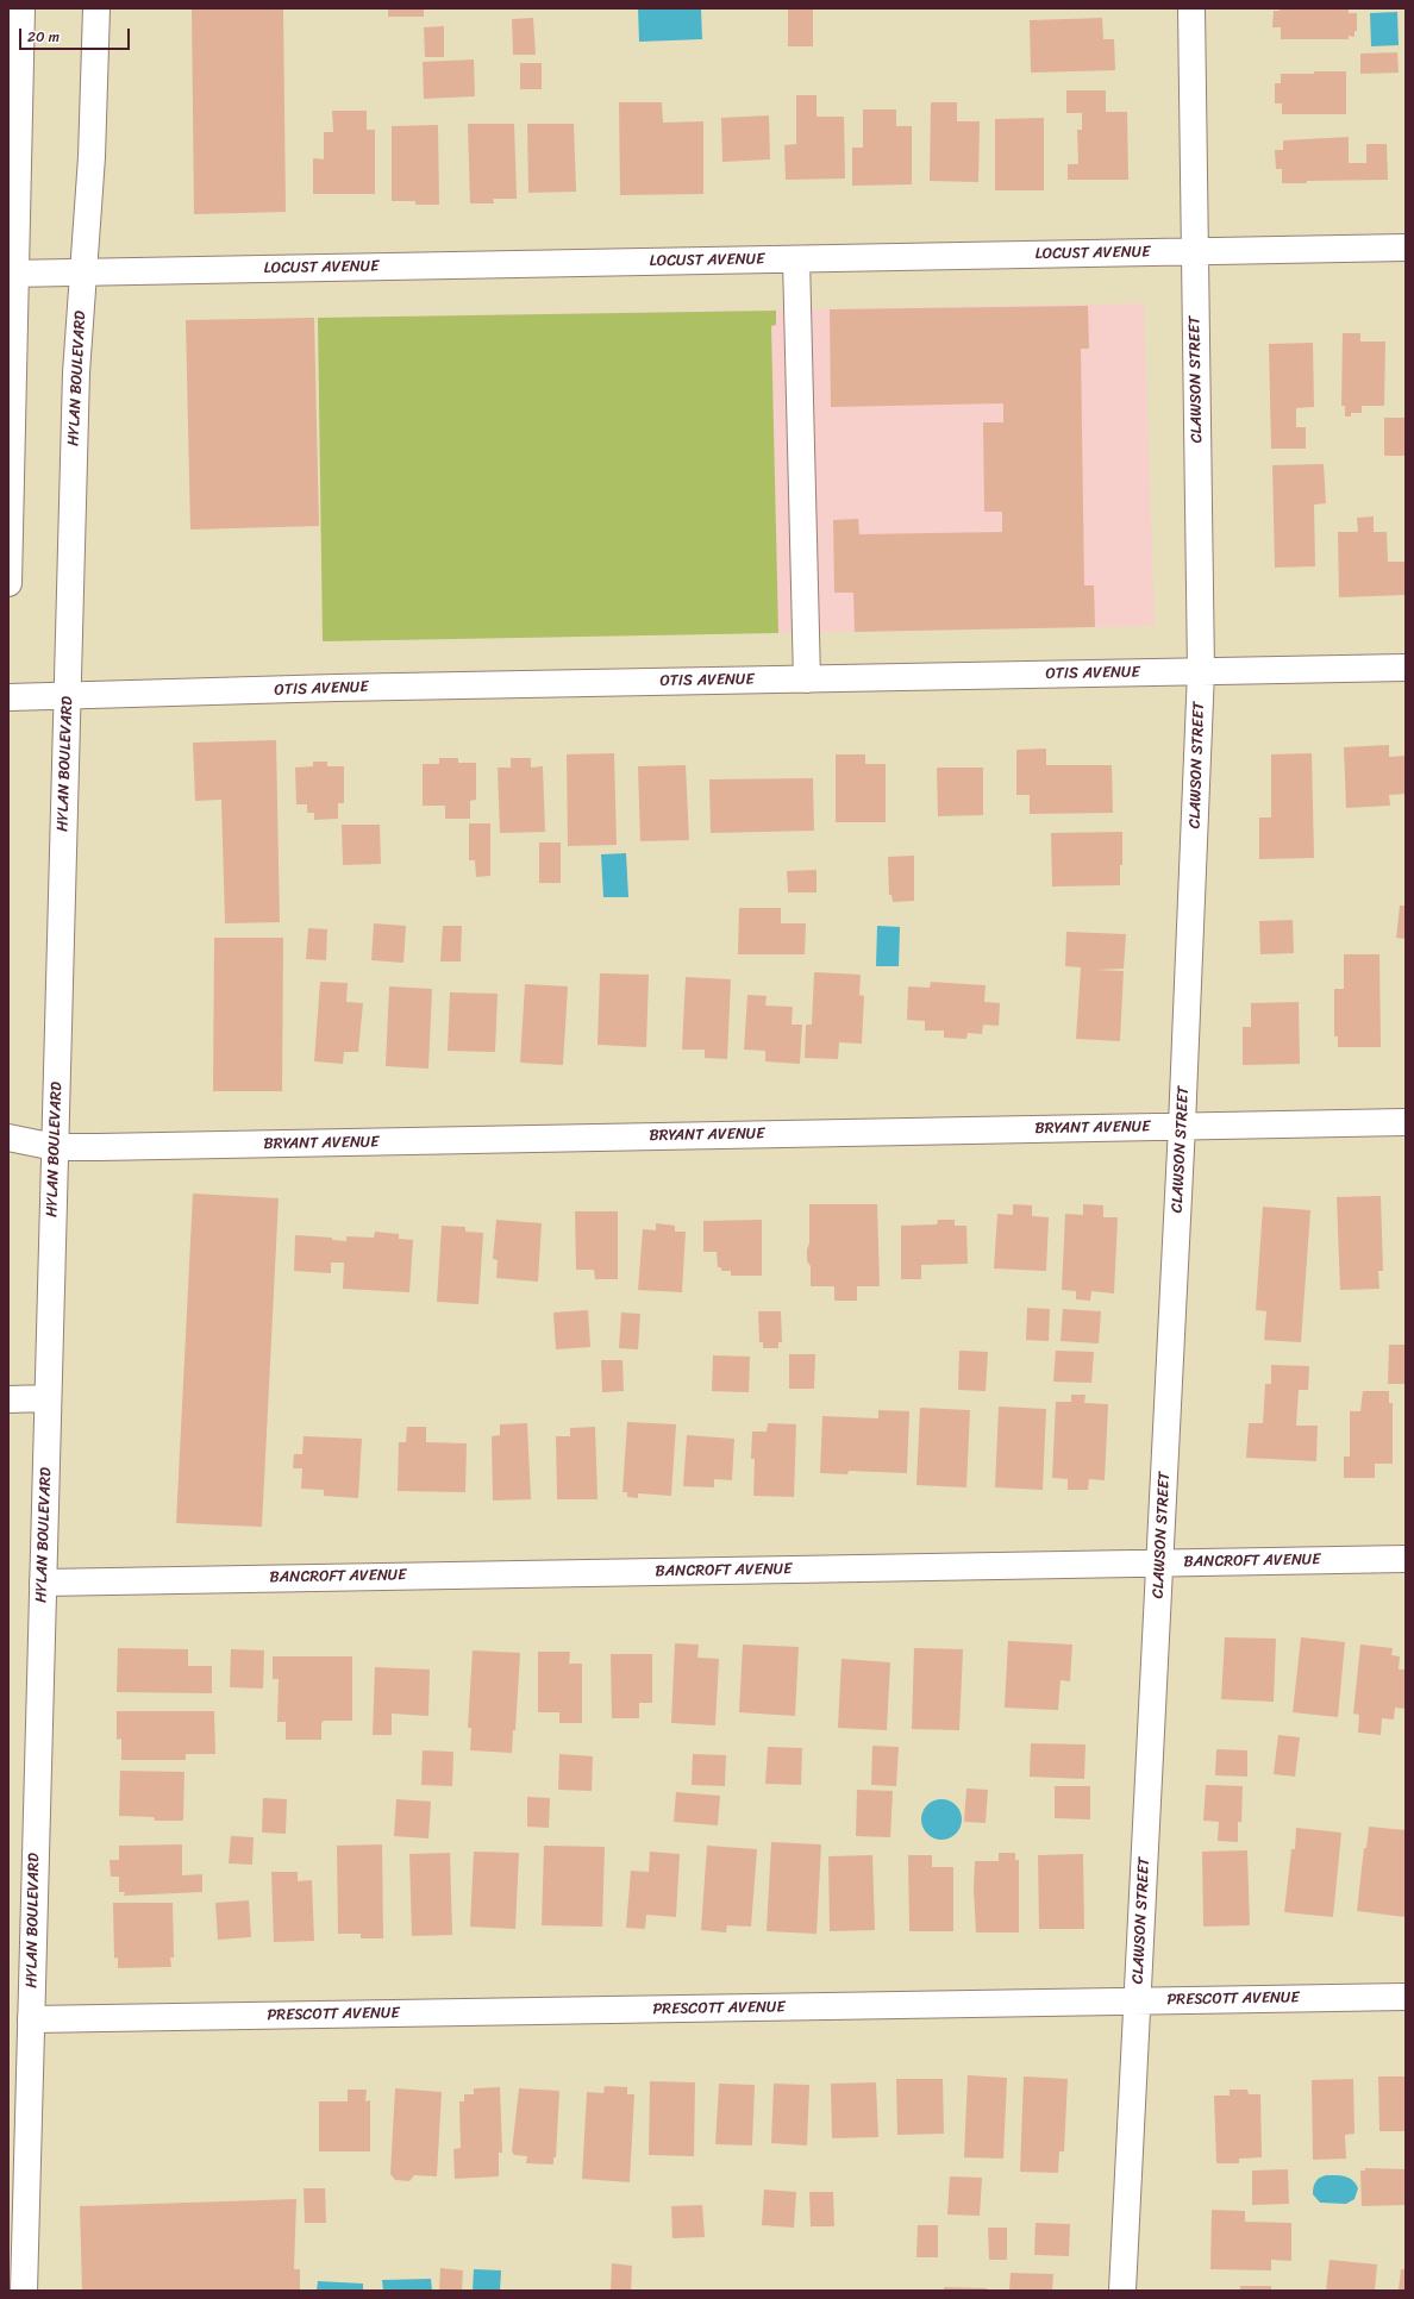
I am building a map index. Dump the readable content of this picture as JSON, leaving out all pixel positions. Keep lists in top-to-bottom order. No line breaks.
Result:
{"streets":{"street":["LOCUST AVENUE","HYLAN BOULEVARD","CLAWSON STREET","OTIS AVENUE","BRYANT AVENUE","BANCROFT AVENUE","PRESCOTT AVENUE"]},"crossings":[["LOCUST AVENUE","HYLAN BOULEVARD"],["LOCUST AVENUE","CLAWSON STREET"],["HYLAN BOULEVARD","OTIS AVENUE"],["HYLAN BOULEVARD","BRYANT AVENUE"],["HYLAN BOULEVARD","BANCROFT AVENUE"],["HYLAN BOULEVARD","PRESCOTT AVENUE"],["CLAWSON STREET","OTIS AVENUE"],["CLAWSON STREET","BRYANT AVENUE"],["CLAWSON STREET","BANCROFT AVENUE"],["CLAWSON STREET","PRESCOTT AVENUE"]],"scale_bar":"20 m"}
